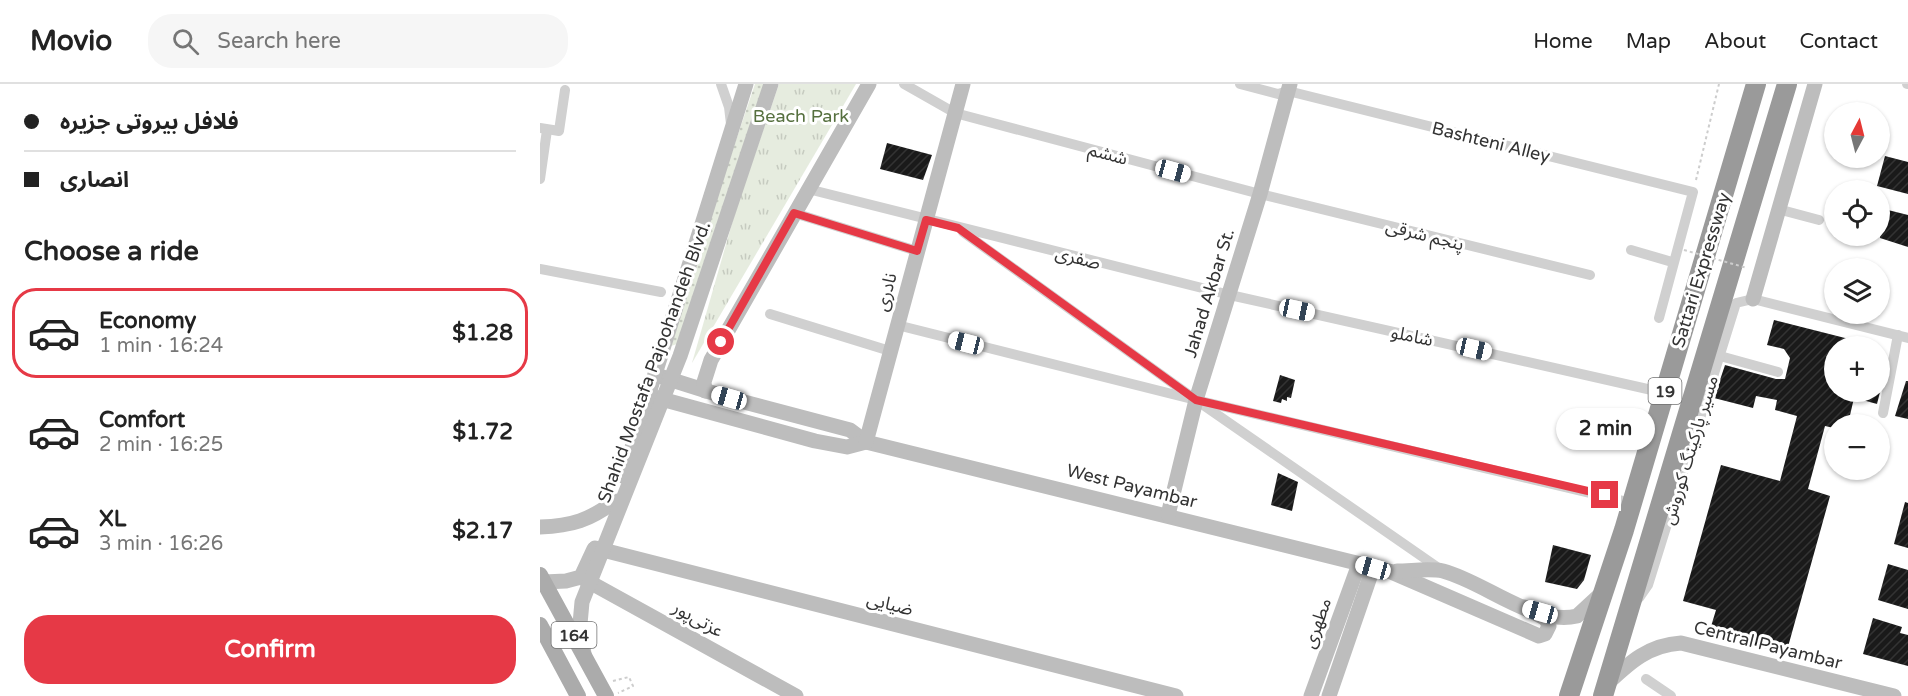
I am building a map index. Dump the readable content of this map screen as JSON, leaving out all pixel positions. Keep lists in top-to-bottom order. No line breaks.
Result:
{"streets":{"highway":["Sattari Expressway","19"],"main road":["نادری","Jahad Akbar St.","Shahid Mostafa Pajoohandeh Blvd.","West Payambar","ضیایی","عزتی‌پور","مطهری","164","Central Payambar"],"street":["Bashteni Alley","ششم","پنجم شرقی","صفری","شاملو","مسیر پارکینگ کوروش"]},"crossings":[["Bashteni Alley","Jahad Akbar St."],["ششم","پنجم شرقی"],["ششم","نادری"],["ششم","Jahad Akbar St."],["پنجم شرقی","Jahad Akbar St."],["صفری","نادری"],["صفری","Jahad Akbar St."],["صفری","شاملو"],["Sattari Expressway","شاملو"],["Sattari Expressway","مسیر پارکینگ کوروش"],["Sattari Expressway","West Payambar"],["Sattari Expressway","Central Payambar"],["نادری","West Payambar"],["Jahad Akbar St.","شاملو"],["Jahad Akbar St.","West Payambar"],["Shahid Mostafa Pajoohandeh Blvd.","West Payambar"],["Shahid Mostafa Pajoohandeh Blvd.","ضیایی"],["Shahid Mostafa Pajoohandeh Blvd.","عزتی‌پور"],["Shahid Mostafa Pajoohandeh Blvd.","164"],["West Payambar","مطهری"]],"parks":["Beach Park"],"north":"top","page":{"header":"Movio","search":"Search here","nav":["Home","Map","About","Contact"],"banner":["فلافل بیروتی جزیره","انصاری"],"map_buttons":["+","−"],"heading":"Choose a ride","list":[{"name":"Economy","note":"1 min · 16:24","value":"$1.28"},{"name":"Comfort","note":"2 min · 16:25","value":"$1.72"},{"name":"XL","note":"3 min · 16:26","value":"$2.17"}],"bubble":"2 min","buttons":"Confirm"}}
